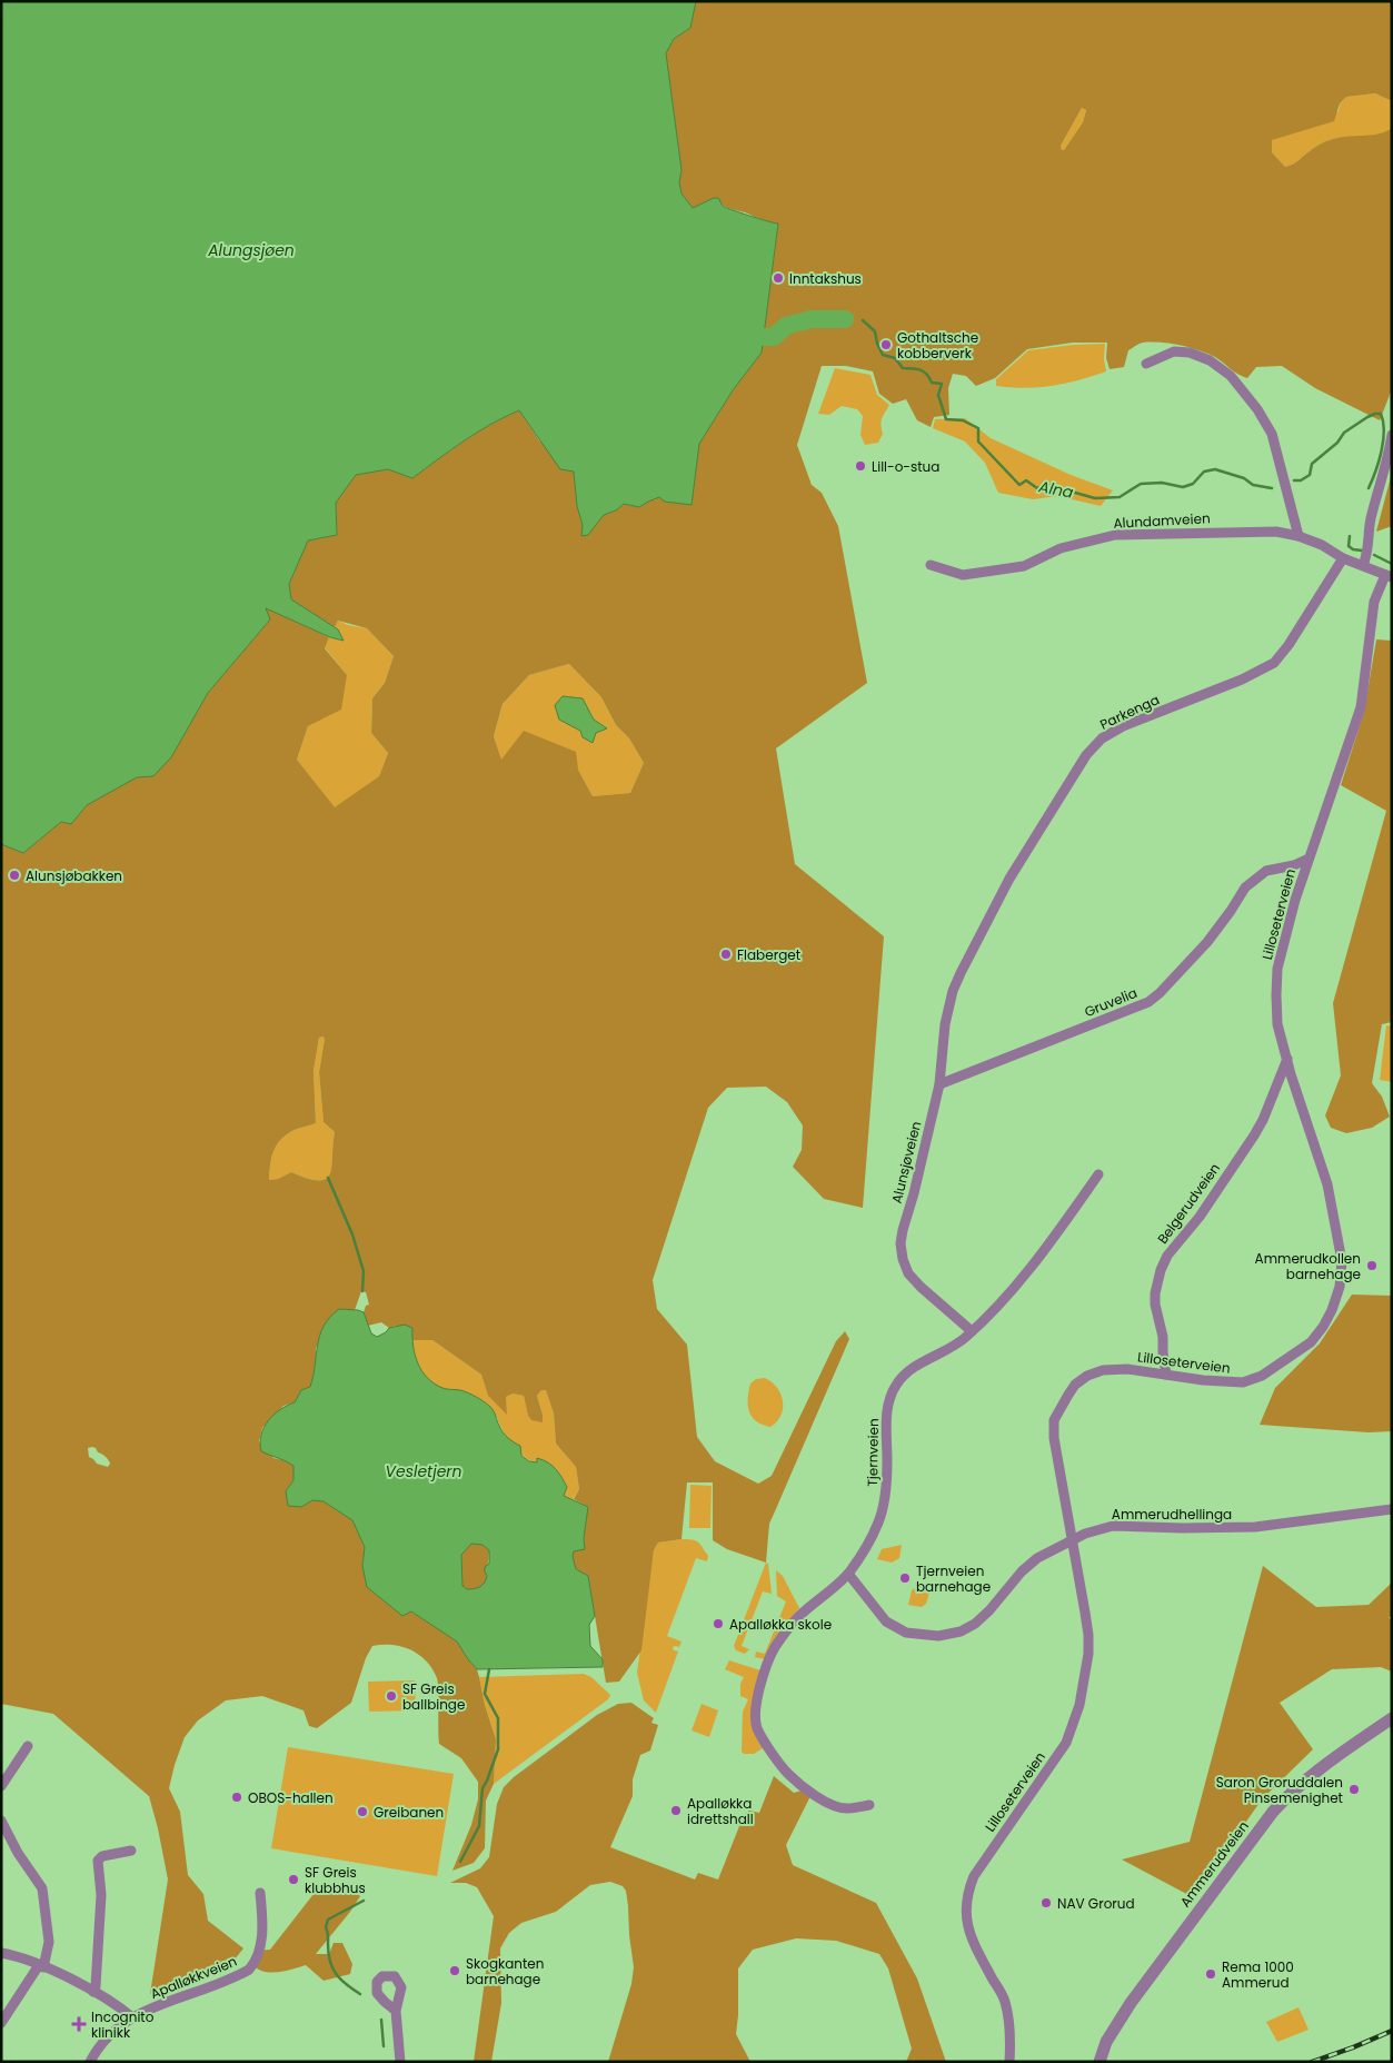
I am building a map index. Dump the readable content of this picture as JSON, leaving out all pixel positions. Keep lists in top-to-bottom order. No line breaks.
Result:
{"streets":{"street":["Alundamveien","Parkenga","Lilloseterveien","Gruvelia","Alunsjøveien","Belgerudveien","Tjernveien","Ammerudhellinga","Ammerudveien","Apalløkkveien"]},"crossings":[["Alundamveien","Parkenga"],["Alundamveien","Lilloseterveien"],["Parkenga","Alunsjøveien"],["Lilloseterveien","Gruvelia"],["Lilloseterveien","Belgerudveien"],["Lilloseterveien","Ammerudhellinga"],["Gruvelia","Alunsjøveien"],["Alunsjøveien","Tjernveien"],["Tjernveien","Ammerudhellinga"]],"water":["Alungsjøen","Alna","Vesletjern"],"places":{"other":["Inntakshus","Gothaltsche kobberverk","Lill-o-stua","Alunsjøbakken","Flaberget","Ammerudkollen barnehage","Tjernveien barnehage","Apalløkka skole","SF Greis ballbinge","Saron Groruddalen Pinsemenighet","OBOS-hallen","Apalløkka idrettshall","Greibanen","SF Greis klubbhus","NAV Grorud","Skogkanten barnehage","Rema 1000 Ammerud"],"health":["Incognito klinikk"]}}
